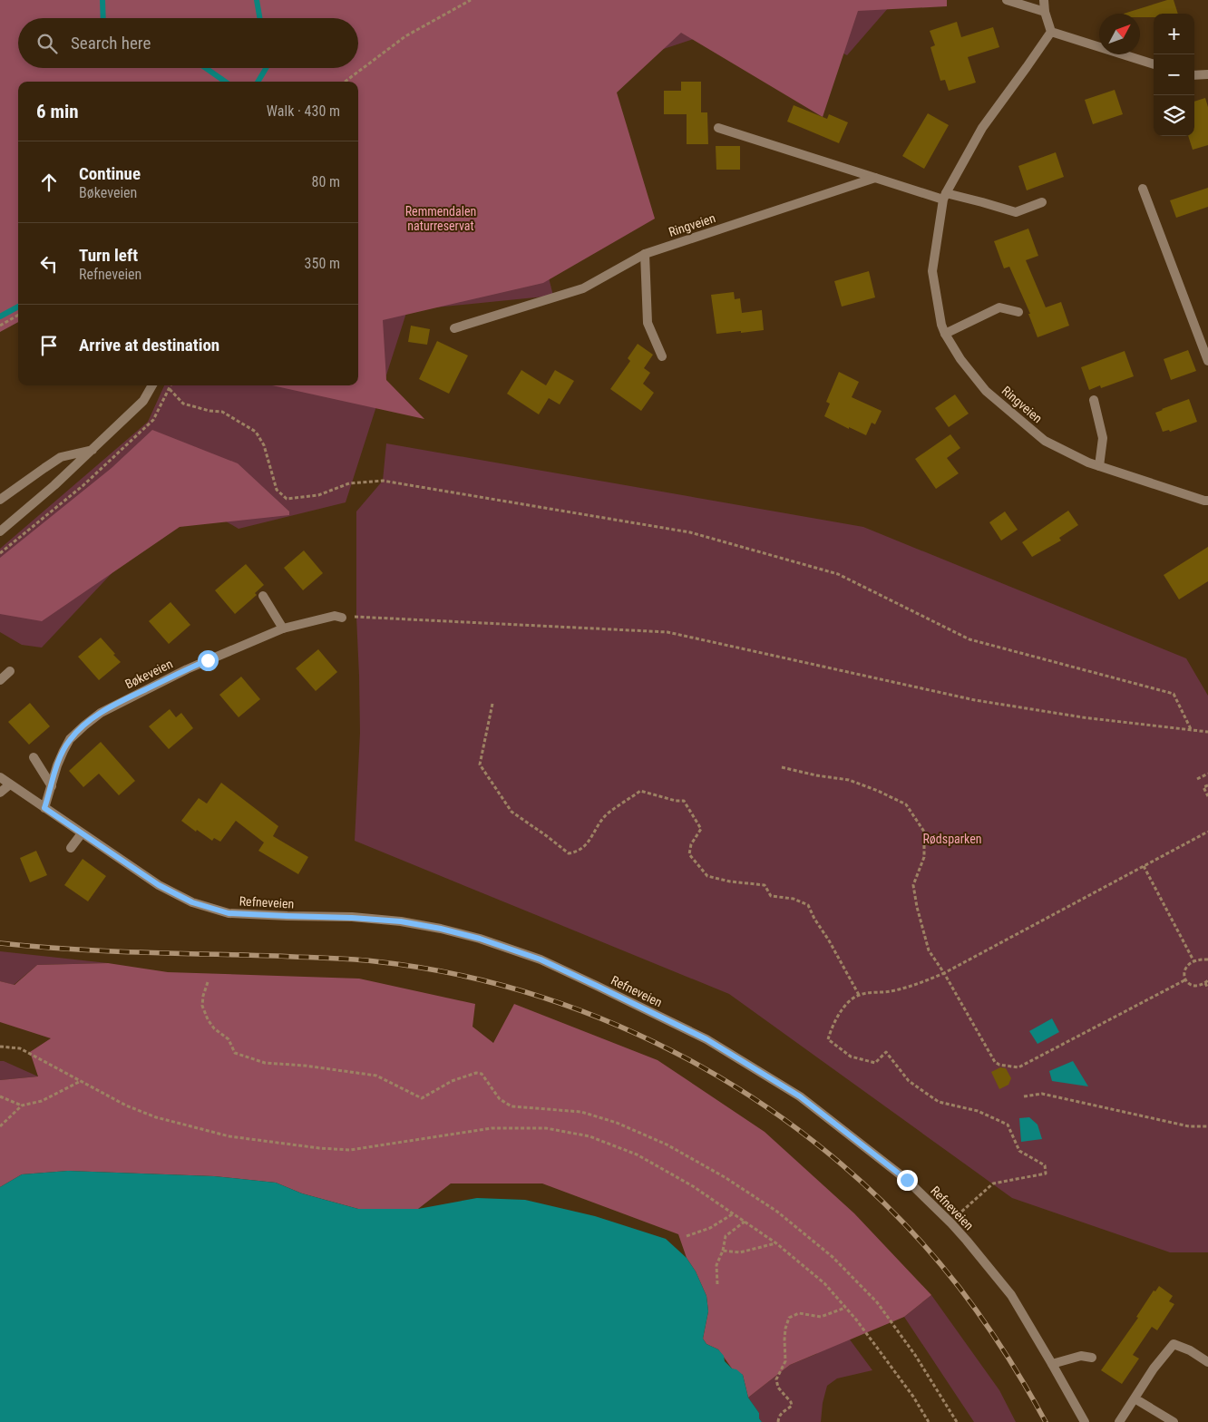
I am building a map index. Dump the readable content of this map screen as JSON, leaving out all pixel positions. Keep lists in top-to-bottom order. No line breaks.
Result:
{"streets":{"street":["Ringveien","Bøkeveien","Refneveien"]},"crossings":[["Bøkeveien","Refneveien"]],"parks":["Remmendalen naturreservat","Rødsparken"],"north":"top right","page":{"map_buttons":["+","−"],"search":"Search here","heading":["6 min","Walk · 430 m"],"list":[["Continue","Bøkeveien","80 m"],["Turn left","Refneveien","350 m"],"Arrive at destination"]}}
